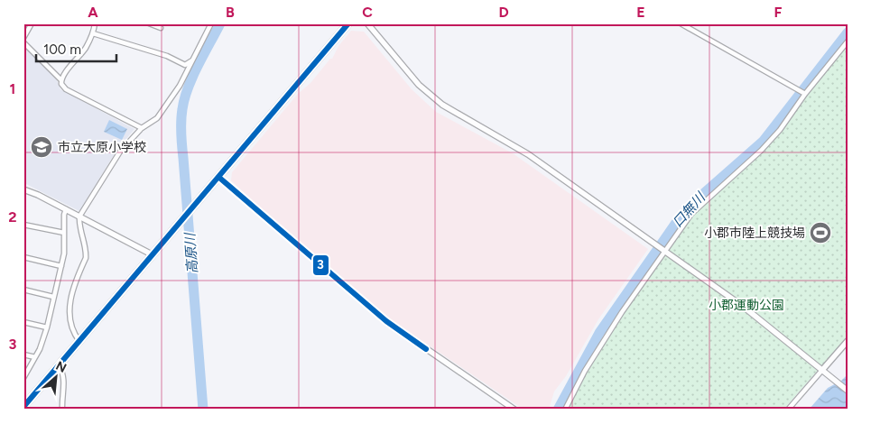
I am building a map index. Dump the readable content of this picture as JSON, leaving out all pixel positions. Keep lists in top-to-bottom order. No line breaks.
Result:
{"water":["口無川","高原川"],"parks":["小郡運動公園"],"places":{"school or university":["市立大原小学校"],"sports":["小郡市陸上競技場"]},"lines":["transit line 3"],"scale_bar":"100 m","north":"top right","grid":{"columns":["A","B","C","D","E","F"],"rows":["1","2","3"]}}
